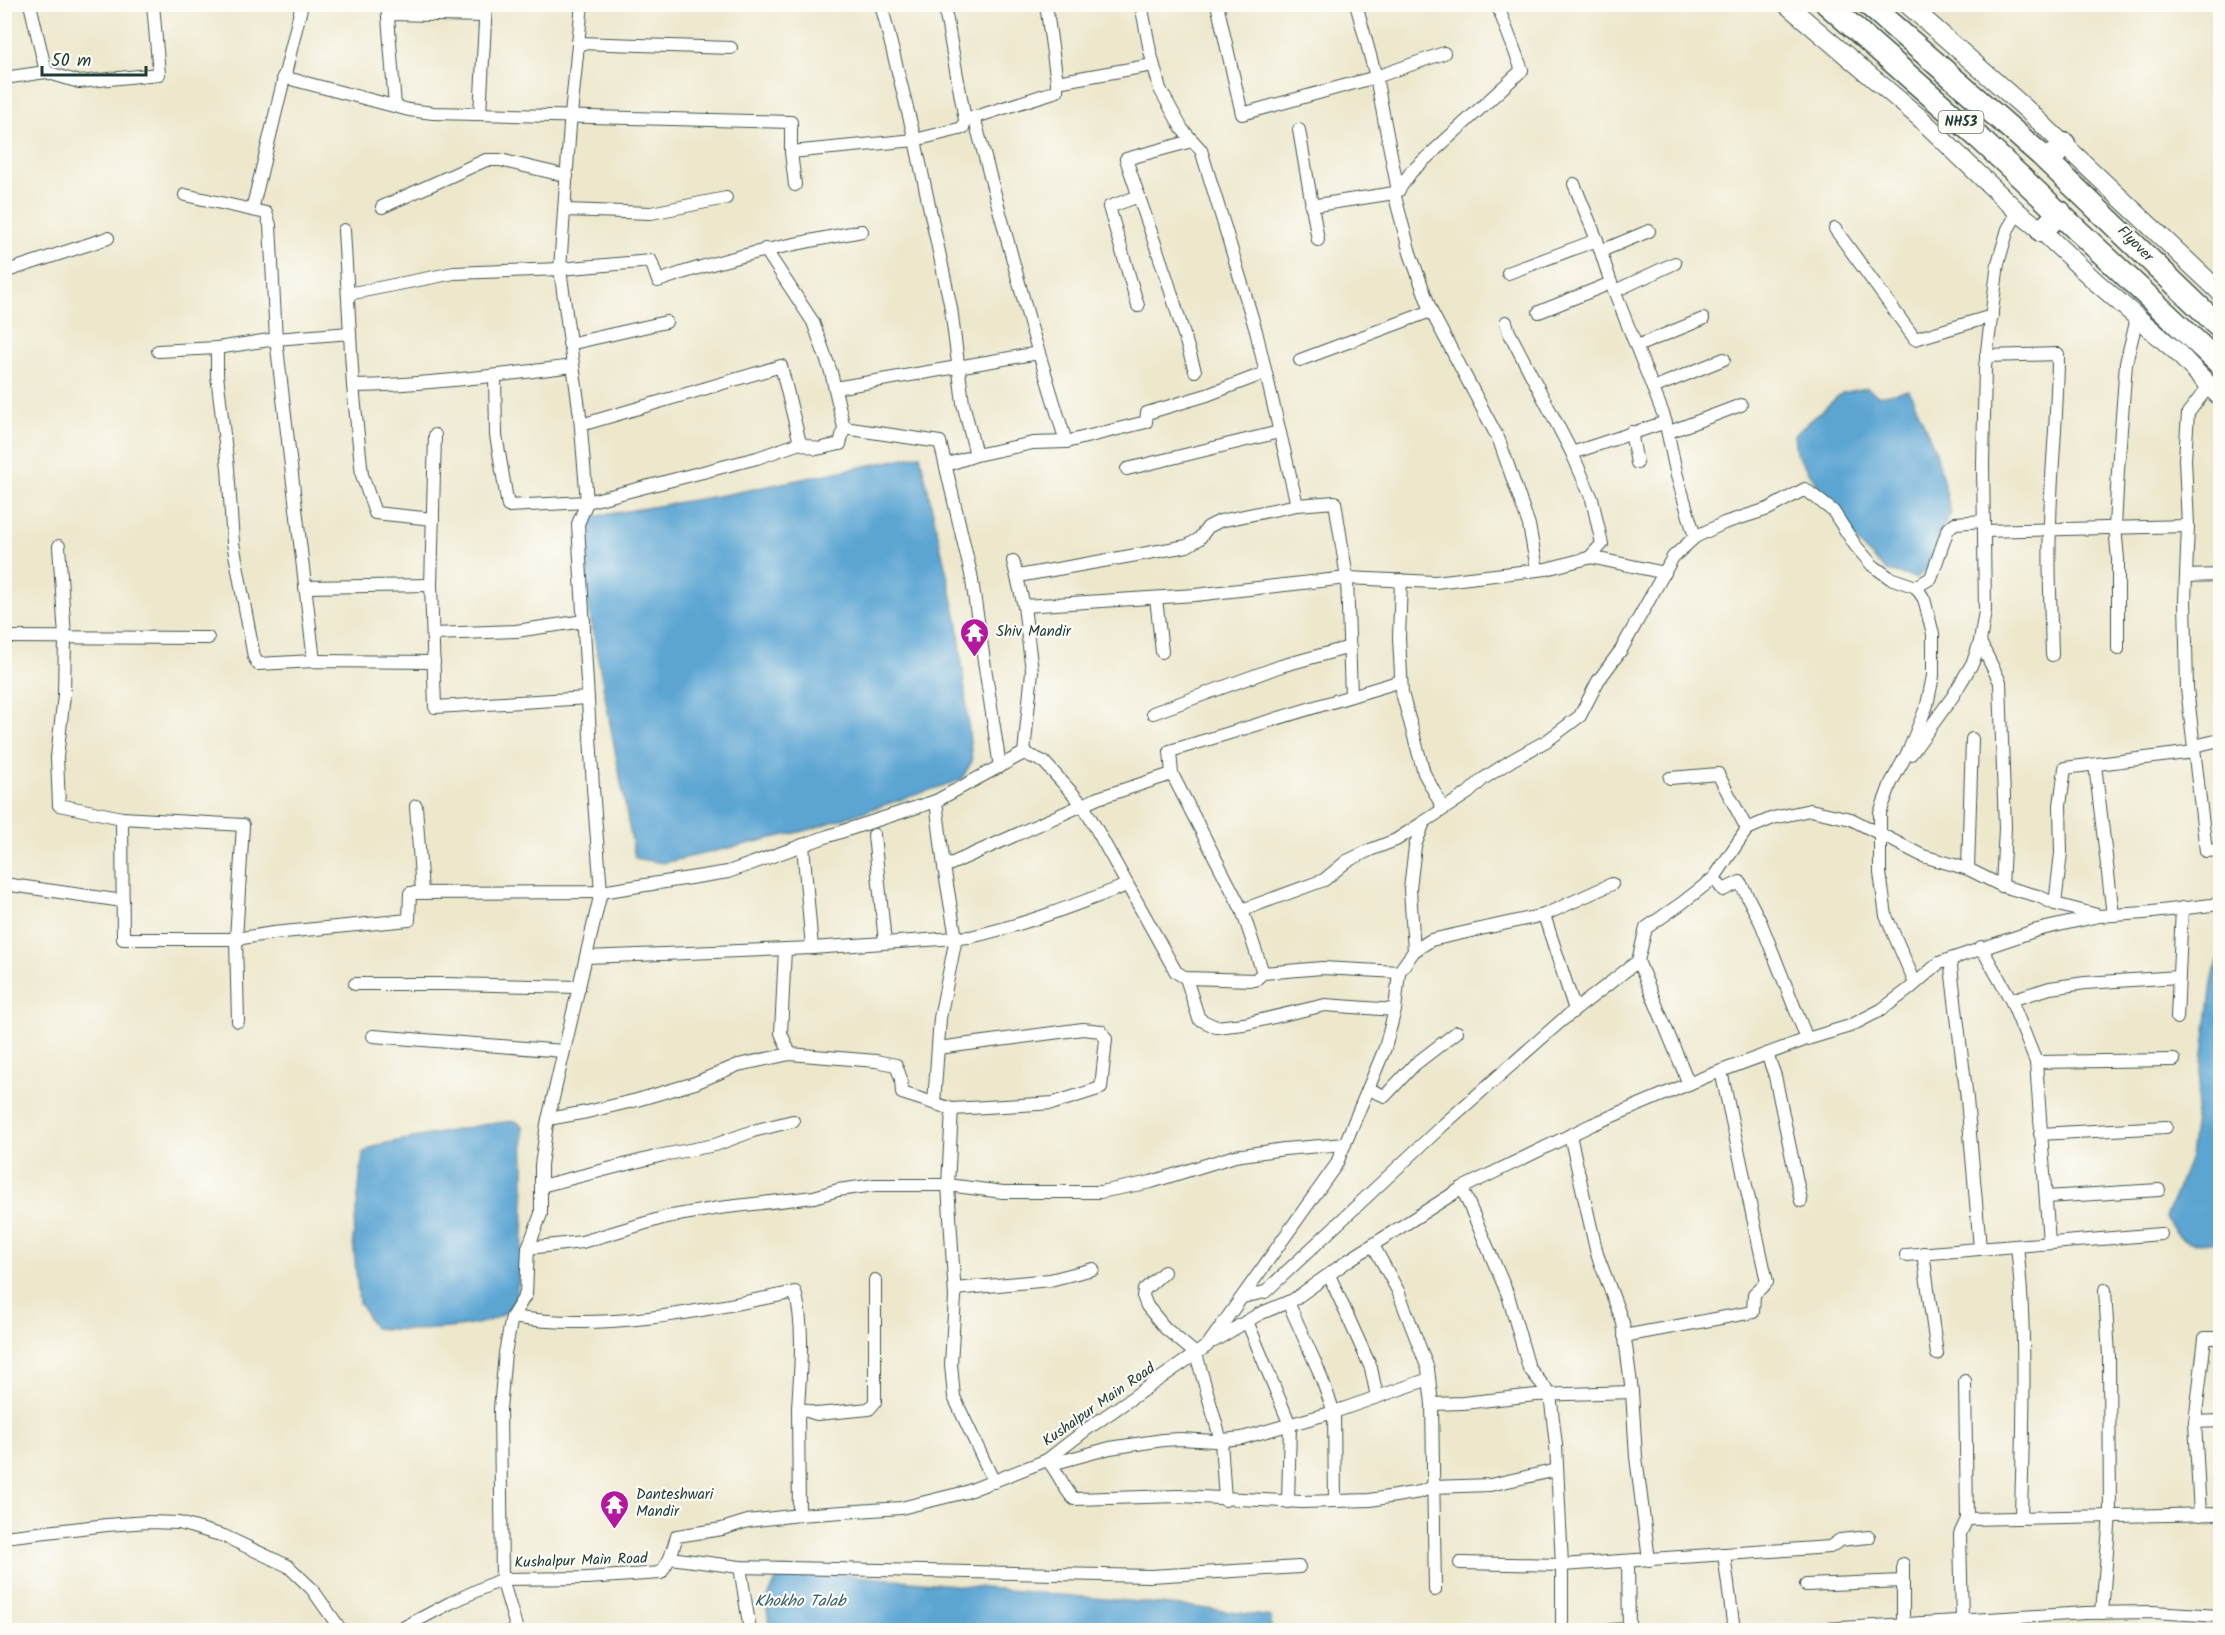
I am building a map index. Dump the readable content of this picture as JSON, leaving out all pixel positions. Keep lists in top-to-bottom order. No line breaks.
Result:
{"streets":{"highway":["NH53","Flyover"],"street":["Kushalpur Main Road"]},"crossings":[["NH53","Flyover"]],"water":["Khokho Talab"],"places":{"temple":["Shiv Mandir","Danteshwari Mandir"]},"scale_bar":"50 m"}
